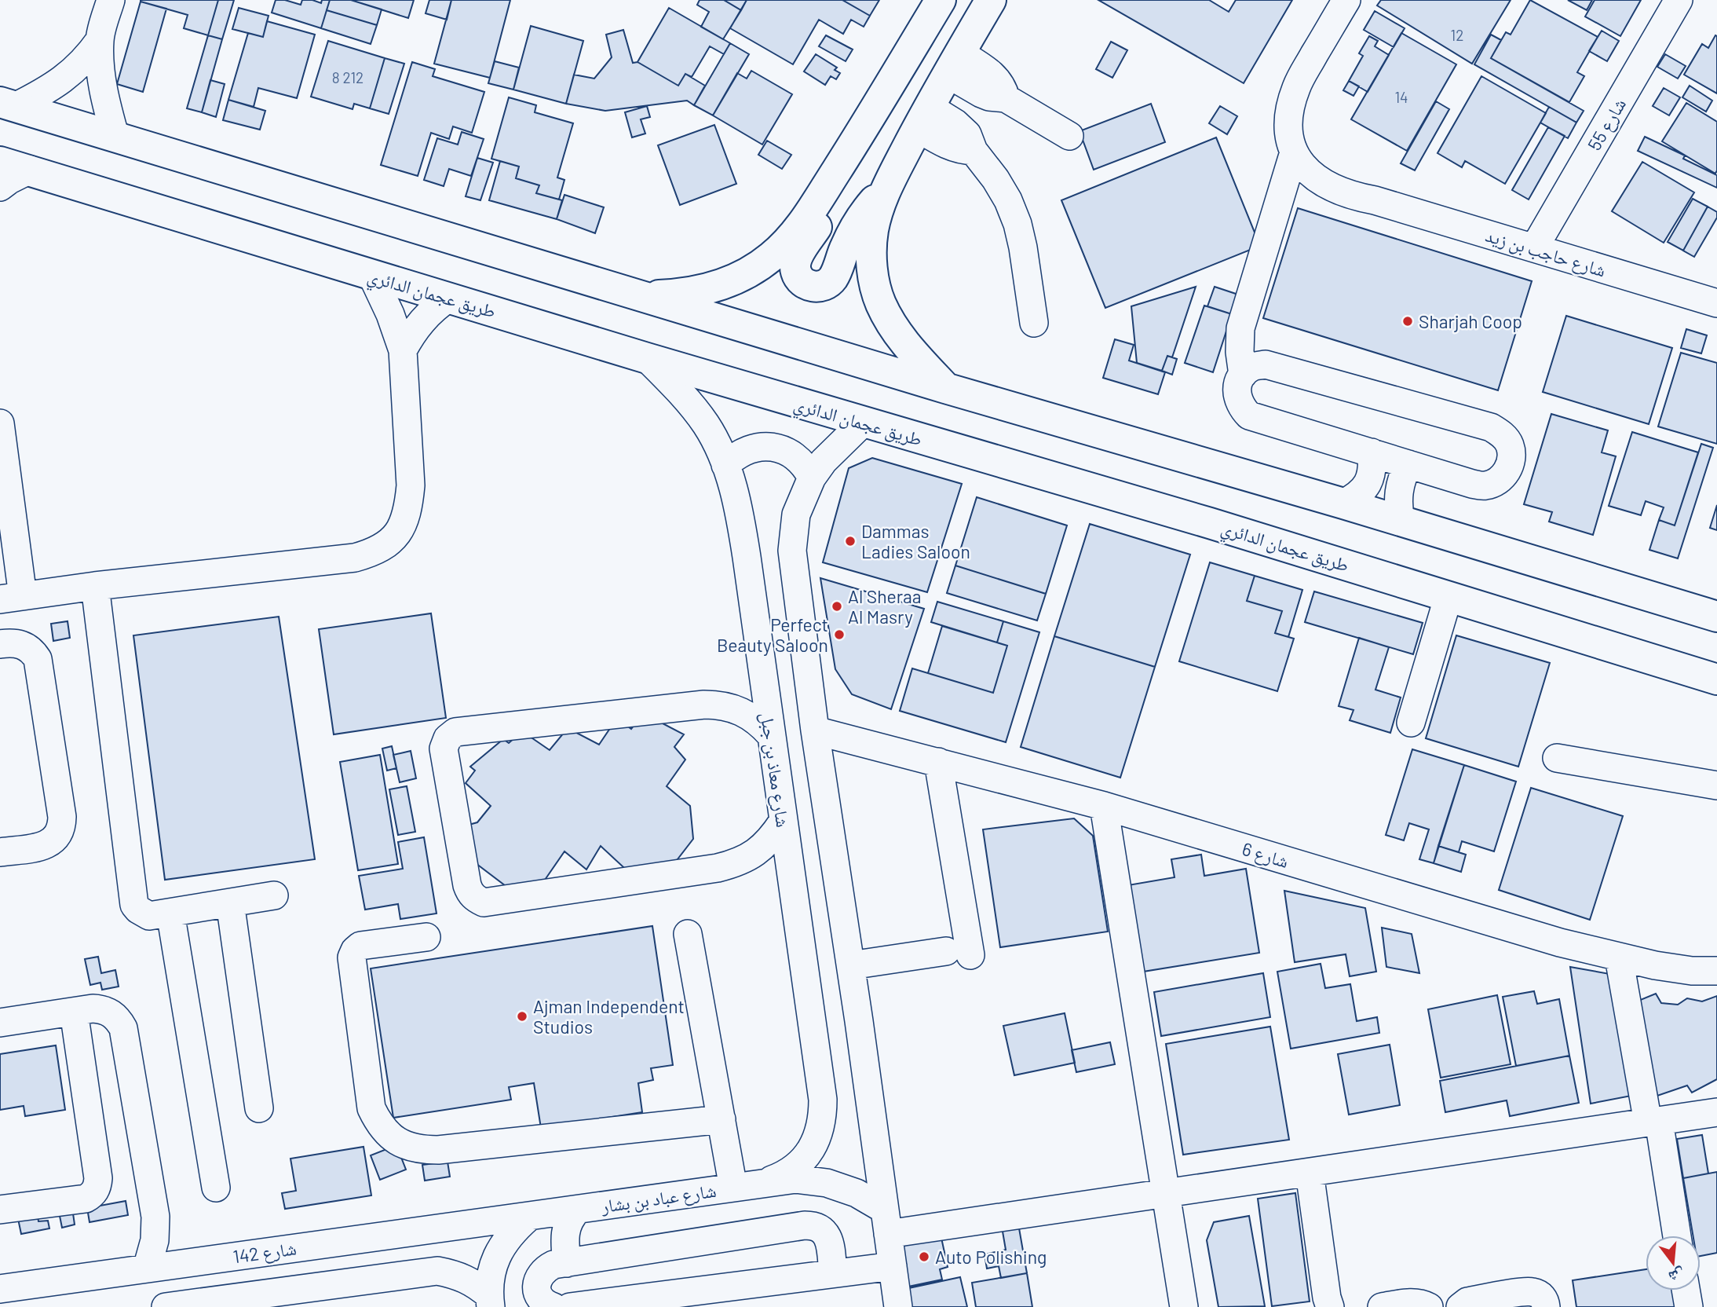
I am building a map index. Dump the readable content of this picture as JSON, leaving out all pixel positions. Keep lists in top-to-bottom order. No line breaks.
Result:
{"streets":{"main road":["طريق عجمان الدائري"],"street":["شارع 55","شارع حاجب بن زيد","شارع معاذ بن جبل","شارع 6","شارع عباد بن بشار","شارع 142"]},"crossings":[["شارع 55","شارع حاجب بن زيد"],["طريق عجمان الدائري","شارع معاذ بن جبل"],["شارع معاذ بن جبل","شارع عباد بن بشار"],["شارع عباد بن بشار","شارع 142"]],"places":["Sharjah Coop","Dammas Ladies Saloon","Al Sheraa Al Masry","Perfect Beauty Saloon","Ajman Independent Studios","Auto Polishing"],"house_numbers":["12","8 212","14"],"north":"bottom"}
